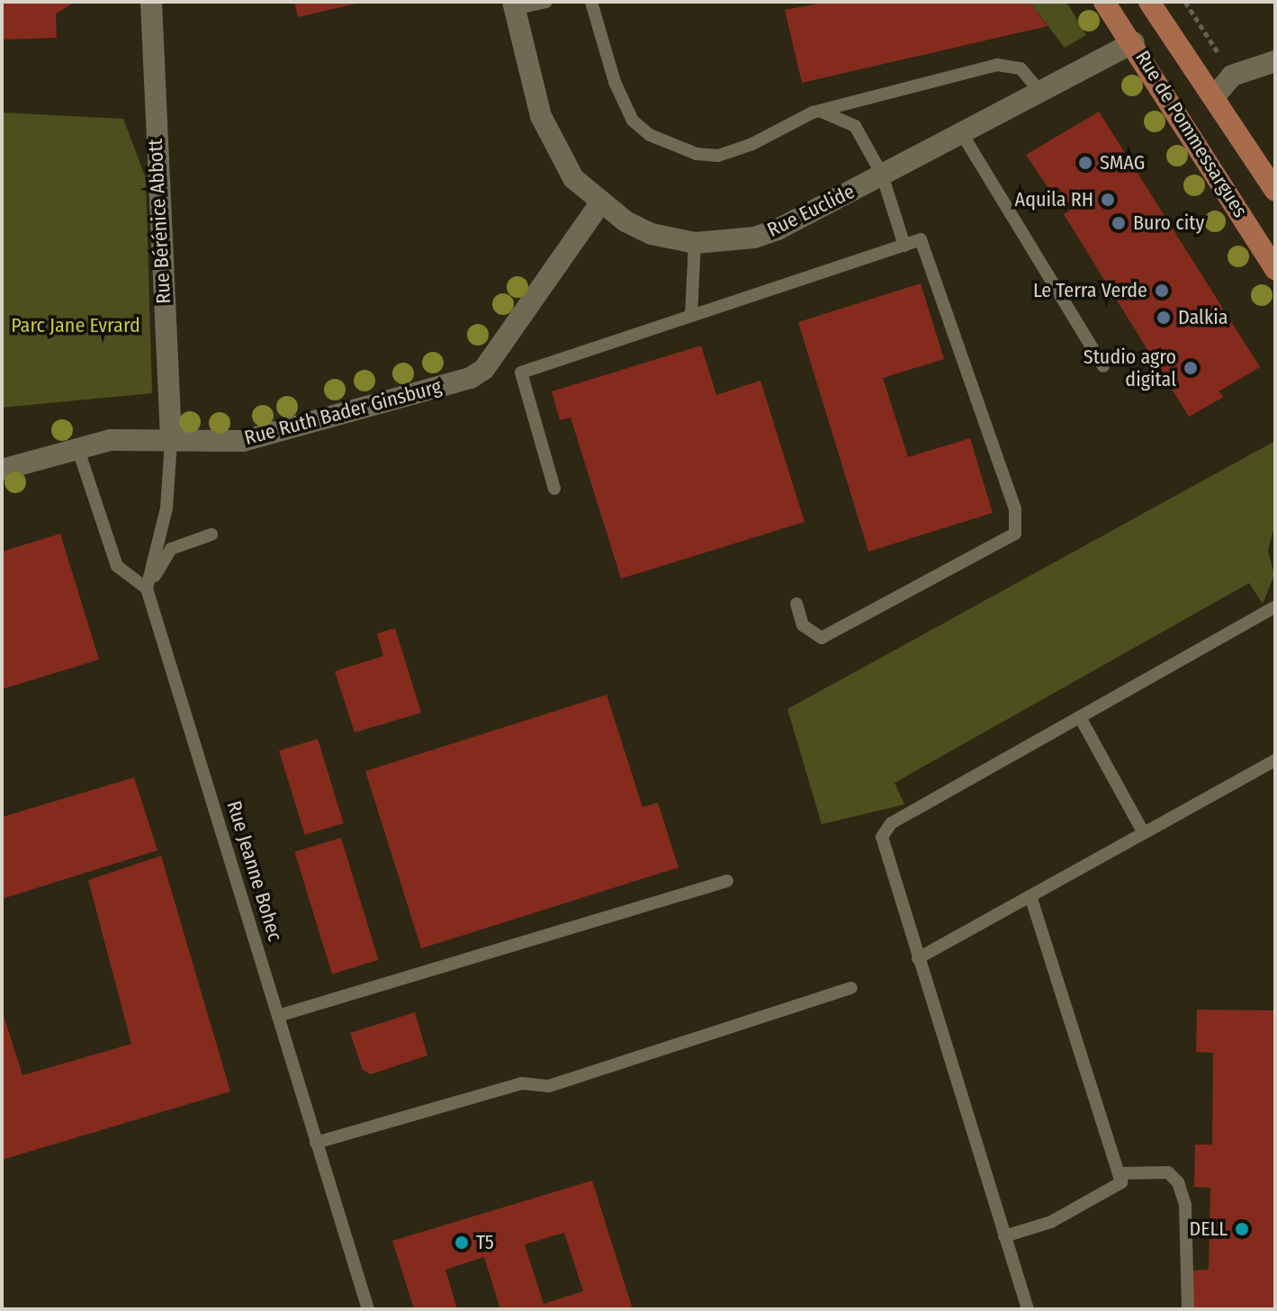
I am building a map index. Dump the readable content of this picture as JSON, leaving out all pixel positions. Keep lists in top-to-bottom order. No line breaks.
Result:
{"streets":{"main road":["Rue de Pommessargues"],"street":["Rue Euclide","Rue Bérénice Abbott","Rue Ruth Bader Ginsburg"],"lane":["Rue Jeanne Bohec"]},"crossings":[["Rue de Pommessargues","Rue Euclide"],["Rue Euclide","Rue Ruth Bader Ginsburg"],["Rue Bérénice Abbott","Rue Ruth Bader Ginsburg"]],"parks":["Parc Jane Evrard"],"places":["SMAG","Aquila RH","Buro city","Le Terra Verde","Dalkia","Studio agro digital","DELL","T5"]}
